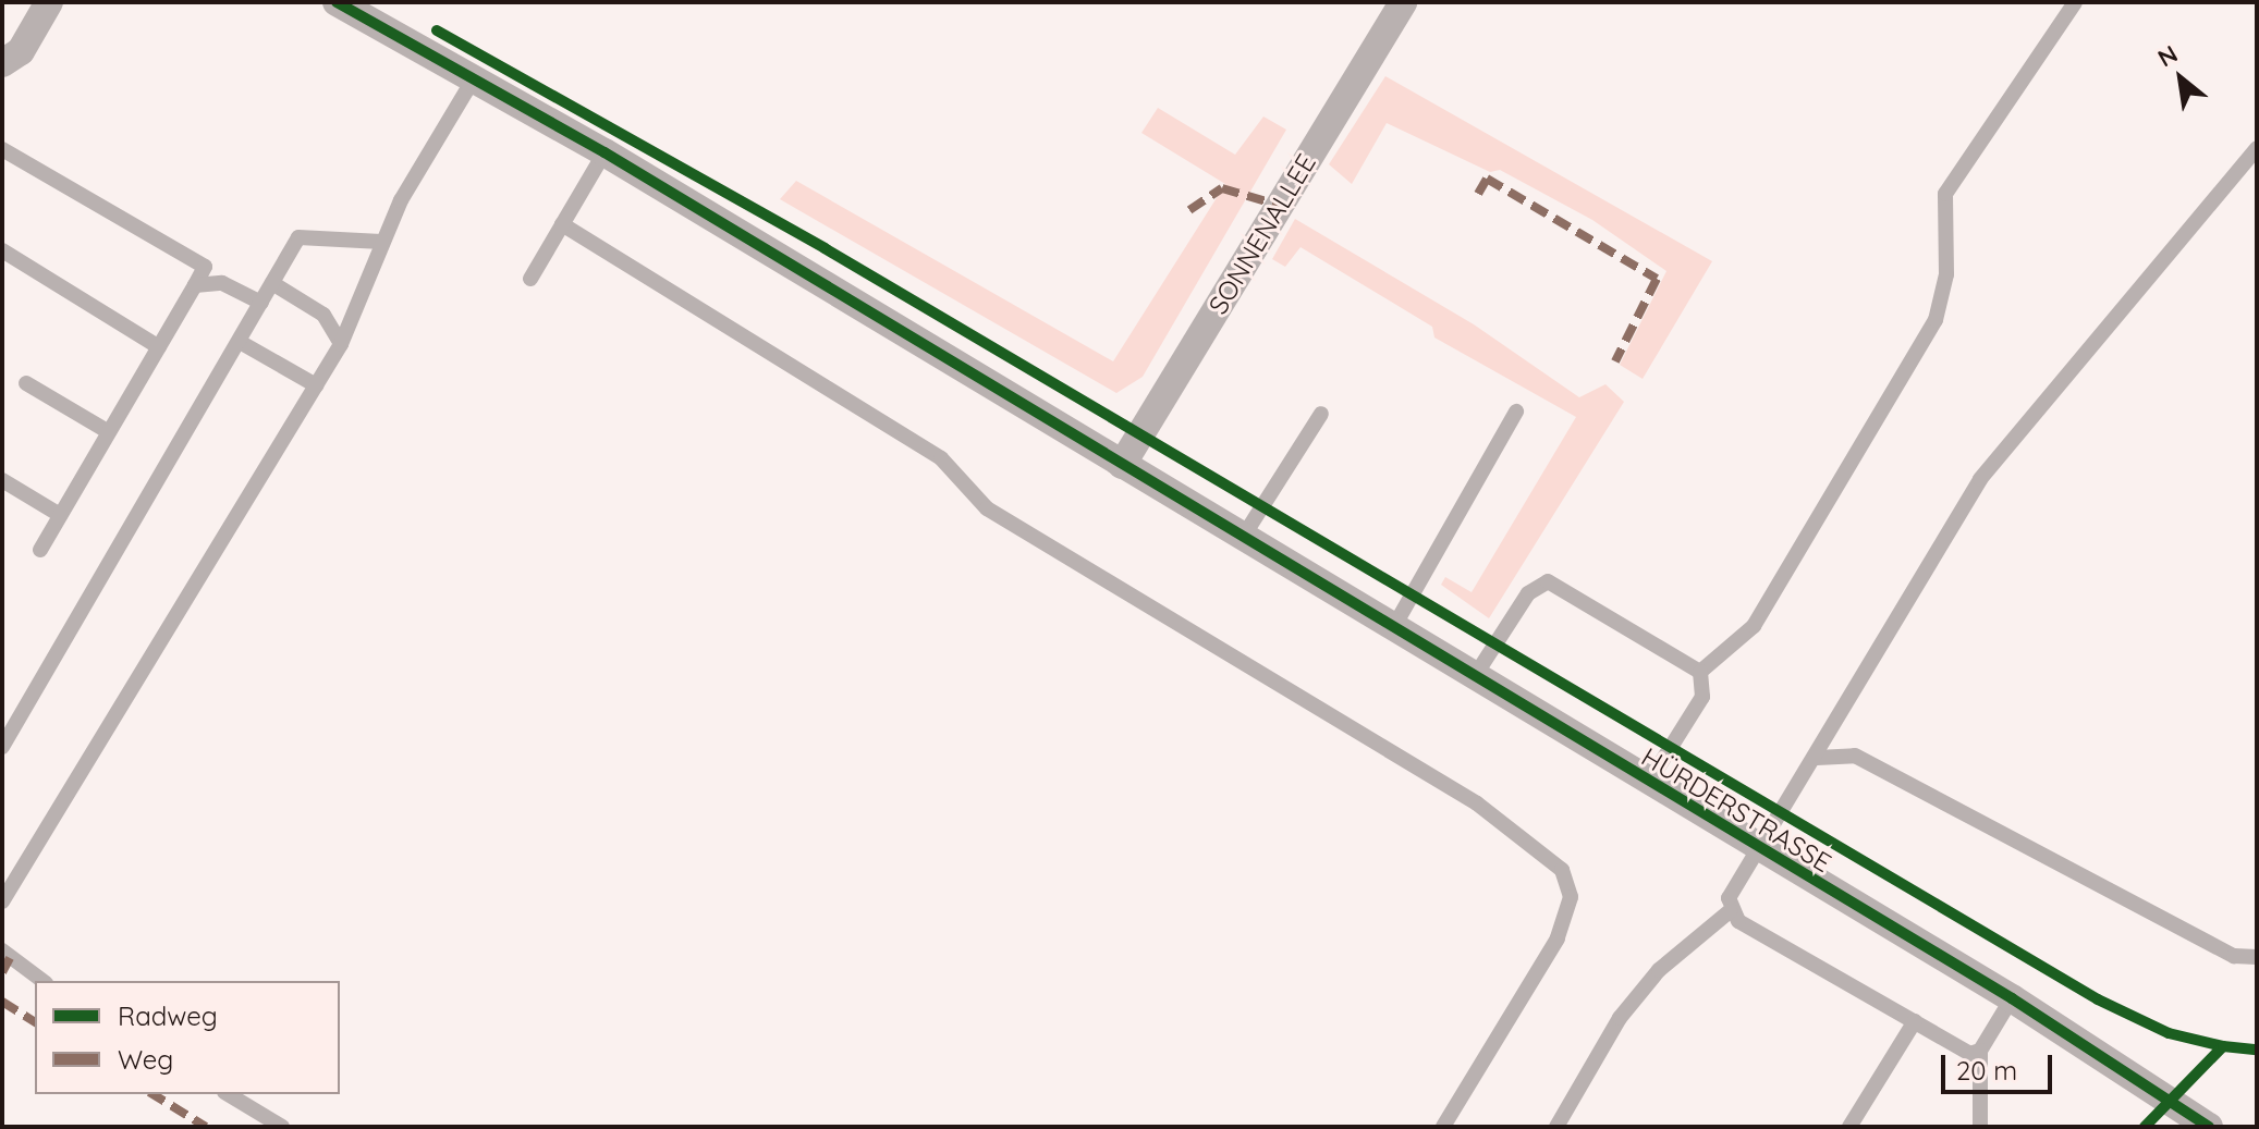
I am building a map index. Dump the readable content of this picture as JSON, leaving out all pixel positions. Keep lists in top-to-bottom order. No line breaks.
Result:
{"streets":{"street":["SONNENALLEE","HÜRDERSTRASSE"]},"crossings":[["SONNENALLEE","HÜRDERSTRASSE"]],"legend":["Radweg","Weg"],"scale_bar":"20 m","north":"top left"}
